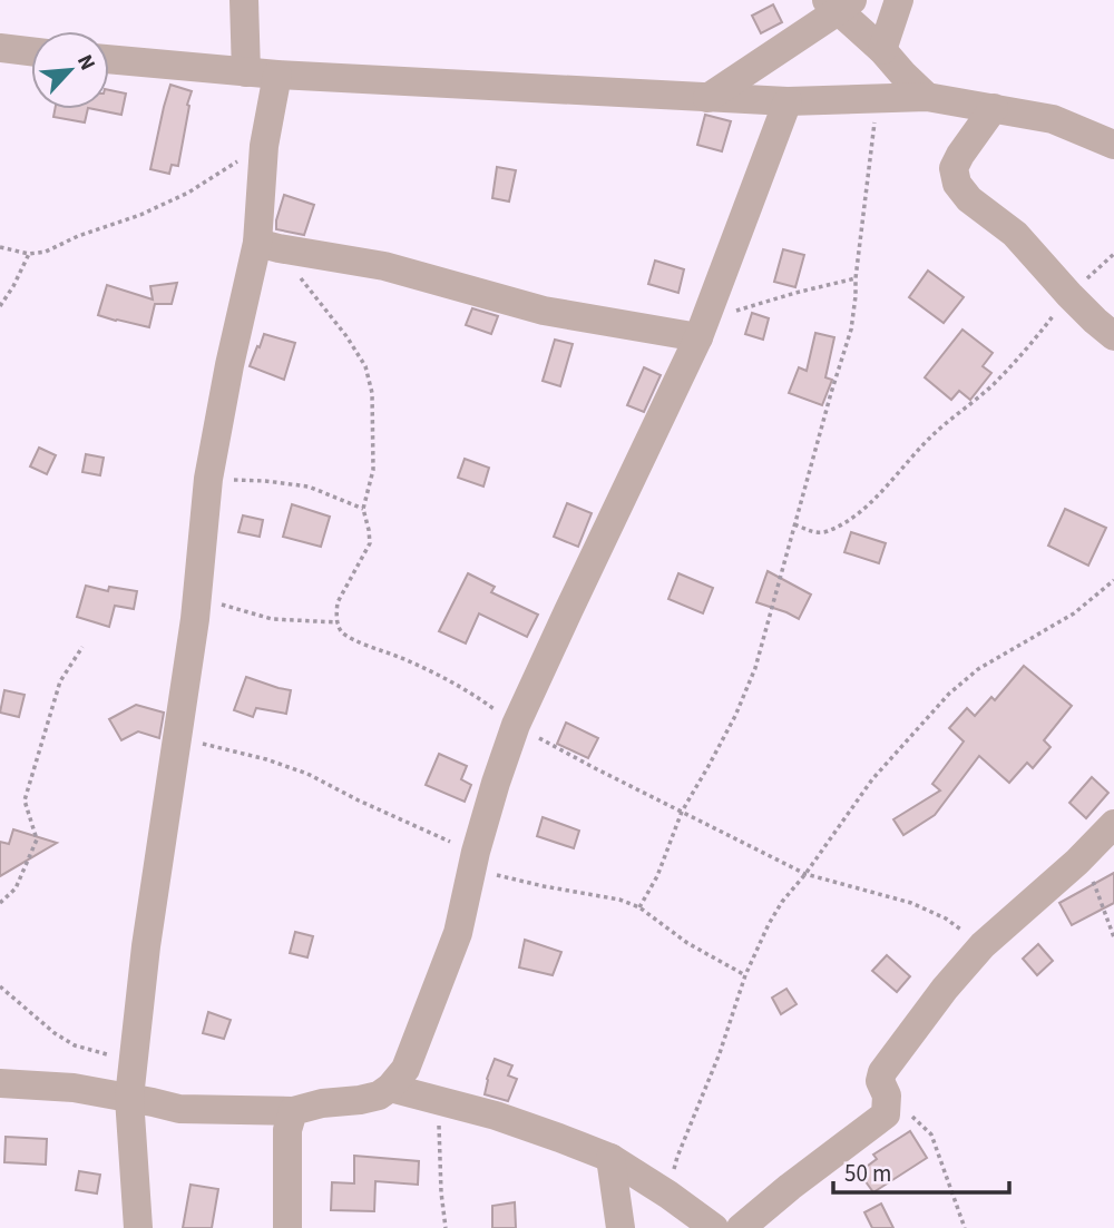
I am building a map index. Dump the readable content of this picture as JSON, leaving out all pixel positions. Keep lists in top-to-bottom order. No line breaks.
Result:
{"scale_bar":"50 m","north":"top right"}
